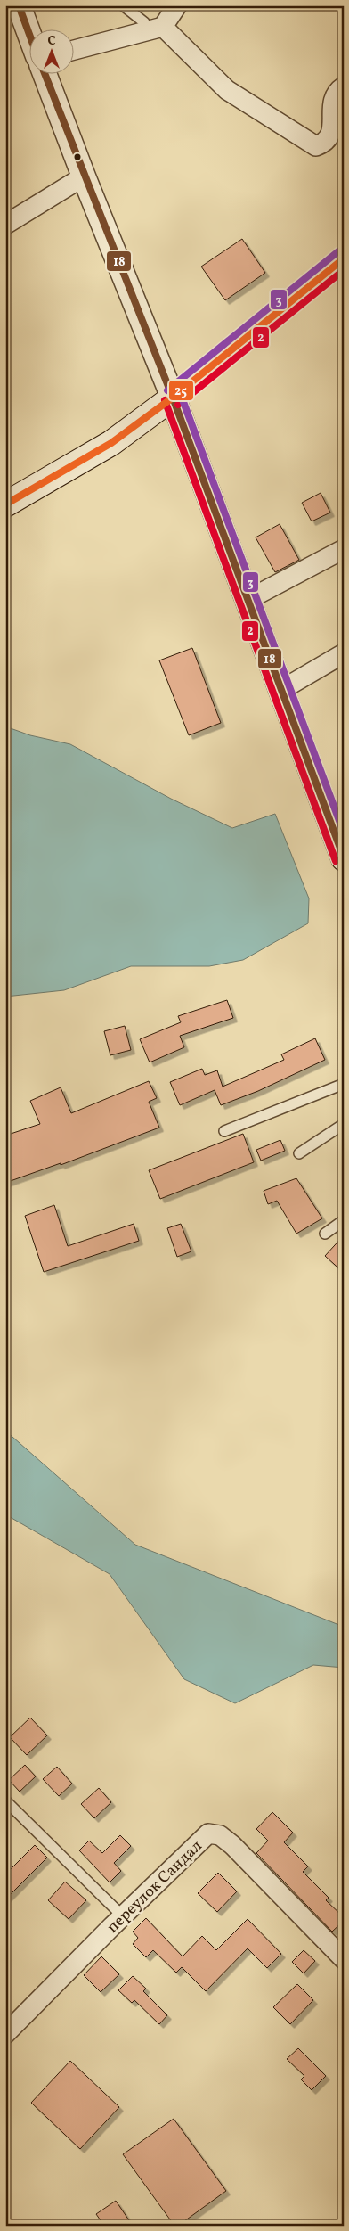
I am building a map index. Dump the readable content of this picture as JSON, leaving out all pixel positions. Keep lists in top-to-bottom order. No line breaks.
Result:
{"streets":{"street":["переулок Сандал"]},"lines":["transit line 18","transit line 3","transit line 25","transit line 2"],"north":"top"}
